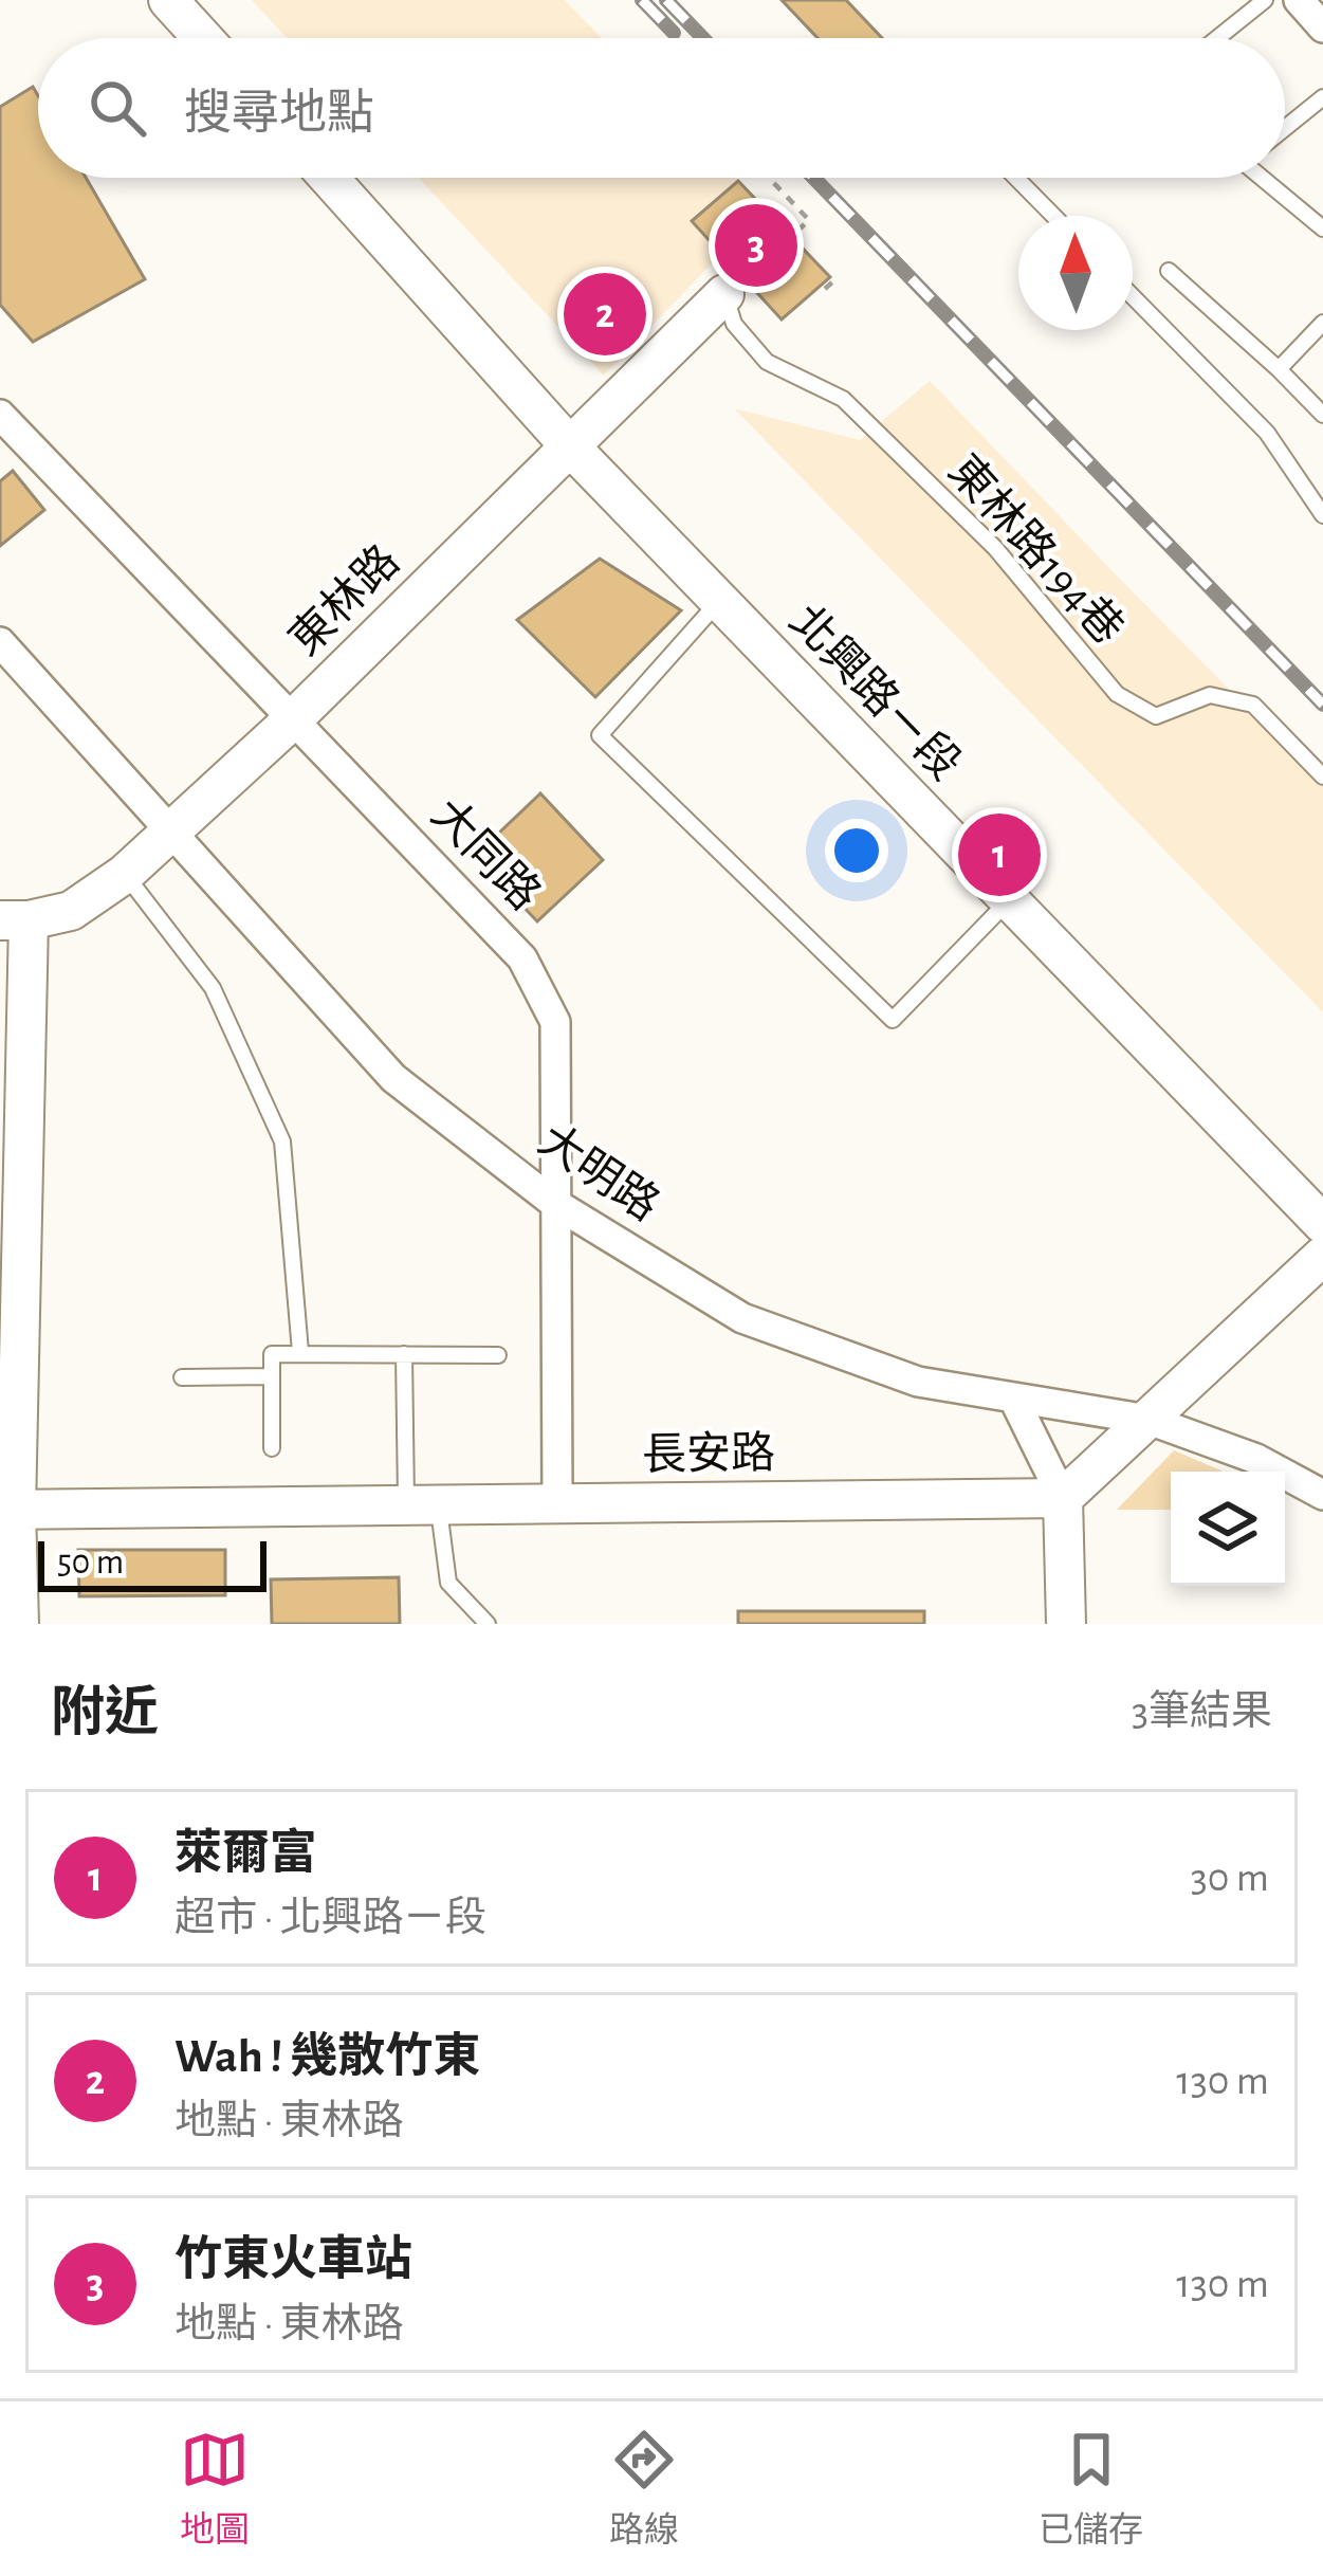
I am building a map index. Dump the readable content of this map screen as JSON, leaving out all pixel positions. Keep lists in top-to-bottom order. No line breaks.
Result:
{"streets":{"street":["東林路","北興路ㄧ段","大同路","大明路","長安路"],"lane":["東林路194巷"]},"crossings":[["東林路194巷","東林路"],["東林路","北興路ㄧ段"],["東林路","大同路"],["東林路","大明路"],["大同路","大明路"],["大同路","長安路"]],"scale_bar":"50 m","north":"top","page":{"search":"搜尋地點","pins":["3","2","1"],"scale":"50 m","heading":["附近","3筆結果"],"list":[{"mark":"1","name":"萊爾富","note":"超市 · 北興路ㄧ段","value":"30 m"},{"mark":"2","name":"Wah ! 幾散竹東","note":"地點 · 東林路","value":"130 m"},{"mark":"3","name":"竹東火車站","note":"地點 · 東林路","value":"130 m"}],"nav":["地圖","路線","已儲存"]}}
